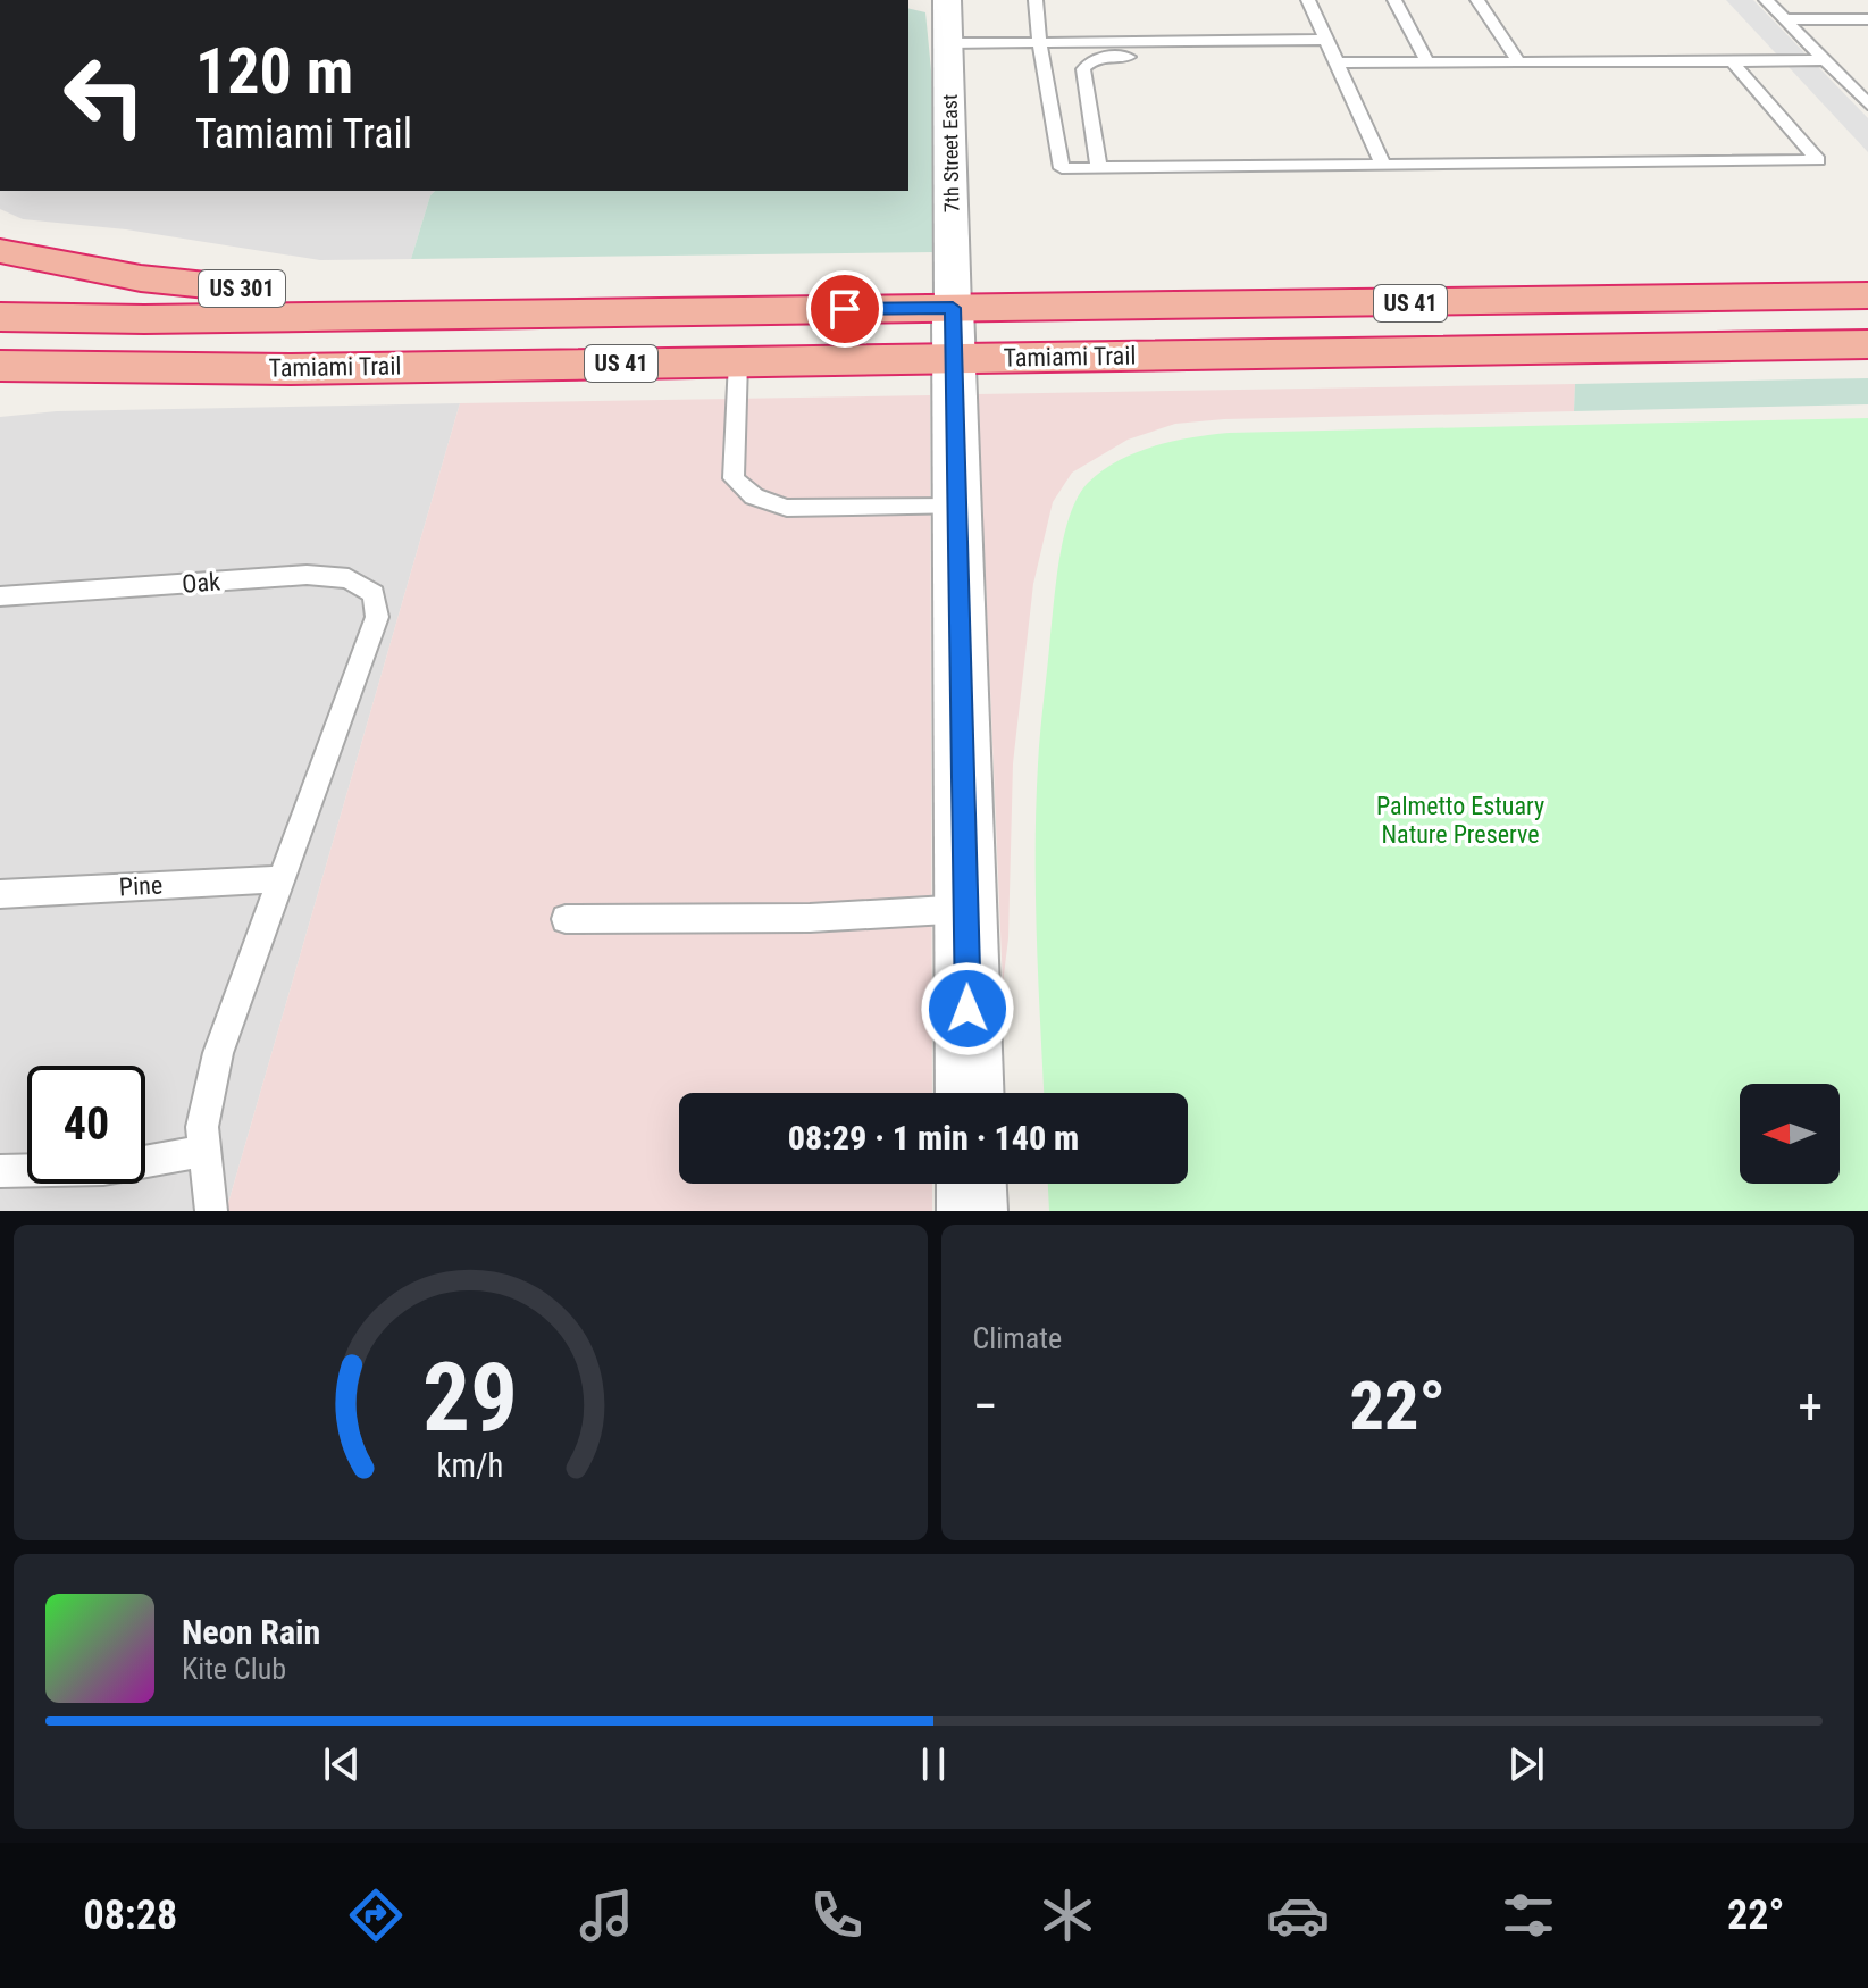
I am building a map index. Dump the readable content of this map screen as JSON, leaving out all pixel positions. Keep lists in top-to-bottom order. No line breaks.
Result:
{"streets":{"highway":["US 301","US 41","Tamiami Trail"],"street":["7th Street East"],"lane":["Oak","Pine"]},"crossings":[["7th Street East","Tamiami Trail"],["US 301","Tamiami Trail"],["Oak","Pine"]],"parks":["Palmetto Estuary Nature Preserve"],"north":"left","page":{"turn":["120 m","Tamiami Trail"],"limit":"40","trip":"08:29 · 1 min · 140 m","tile":"Climate","heat":["−","22°","+"],"song":["Neon Rain","Kite Club"],"tabs":["08:28","22°"],"gauge":["29","km/h"]}}
